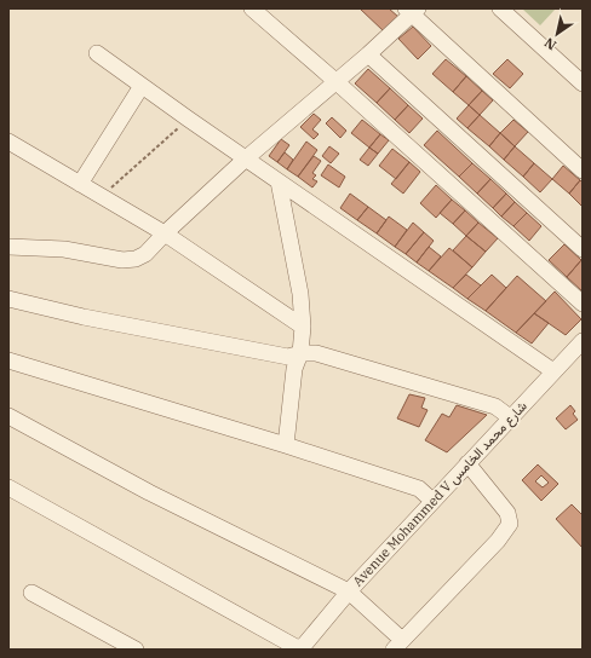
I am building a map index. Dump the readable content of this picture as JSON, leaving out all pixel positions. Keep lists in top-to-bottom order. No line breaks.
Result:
{"streets":{"street":["Avenue Mohammed V شارع محمد الخامس"]},"north":"bottom left"}
